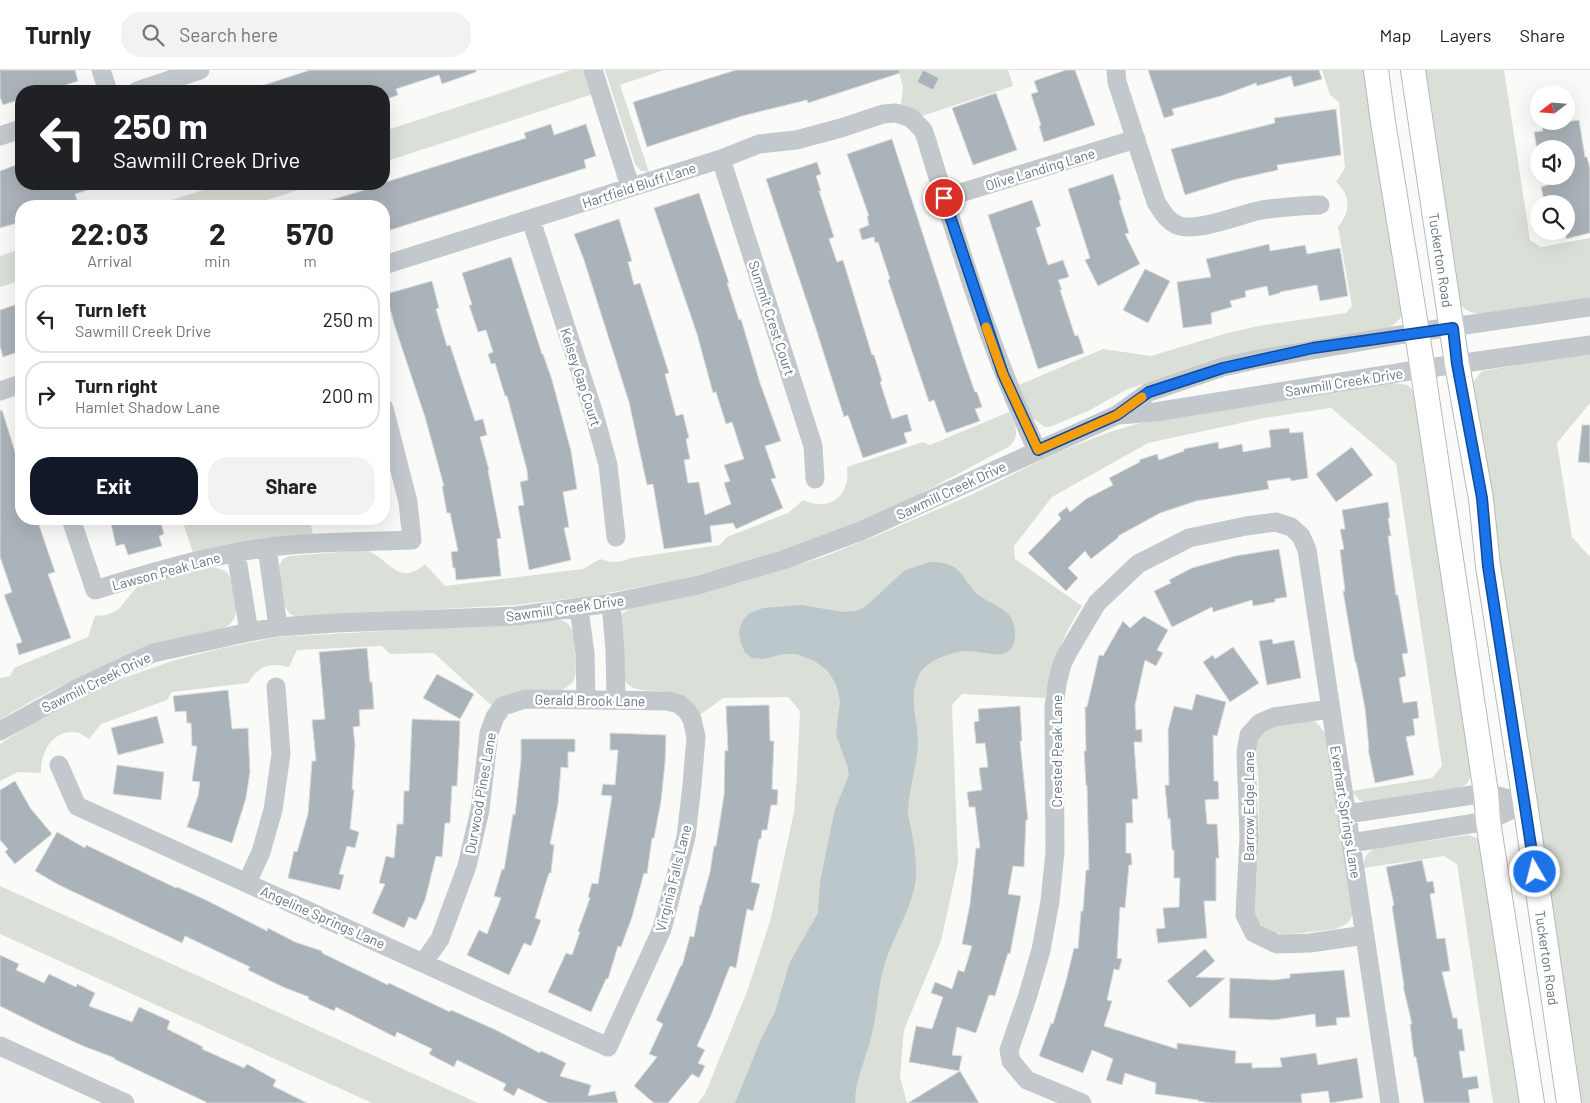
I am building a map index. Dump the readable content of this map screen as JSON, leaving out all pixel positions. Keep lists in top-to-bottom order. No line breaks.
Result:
{"streets":{"main road":["Tuckerton Road"],"street":["Olive Landing Lane","Hartfield Bluff Lane","Summit Crest Court","Kelsey Gap Court","Sawmill Creek Drive","Lawson Peak Lane","Gerald Brook Lane","Crested Peak Lane","Durwood Pines Lane","Barrow Edge Lane","Everhart Springs Lane","Virginia Falls Lane","Angeline Springs Lane"]},"crossings":[["Olive Landing Lane","Hartfield Bluff Lane"],["Hartfield Bluff Lane","Summit Crest Court"],["Hartfield Bluff Lane","Kelsey Gap Court"],["Tuckerton Road","Sawmill Creek Drive"],["Sawmill Creek Drive","Lawson Peak Lane"],["Gerald Brook Lane","Durwood Pines Lane"],["Gerald Brook Lane","Virginia Falls Lane"],["Crested Peak Lane","Everhart Springs Lane"],["Durwood Pines Lane","Angeline Springs Lane"],["Barrow Edge Lane","Everhart Springs Lane"],["Virginia Falls Lane","Angeline Springs Lane"]],"north":"left","page":{"header":"Turnly","search":"Search here","nav":["Map","Layers","Share"],"turn":["250 m","Sawmill Creek Drive"],"eta":["22:03","Arrival","2","min","570","m"],"list":[{"name":"Turn left","note":"Sawmill Creek Drive","value":"250 m"},{"name":"Turn right","note":"Hamlet Shadow Lane","value":"200 m"}],"buttons":["Exit","Share"]}}
